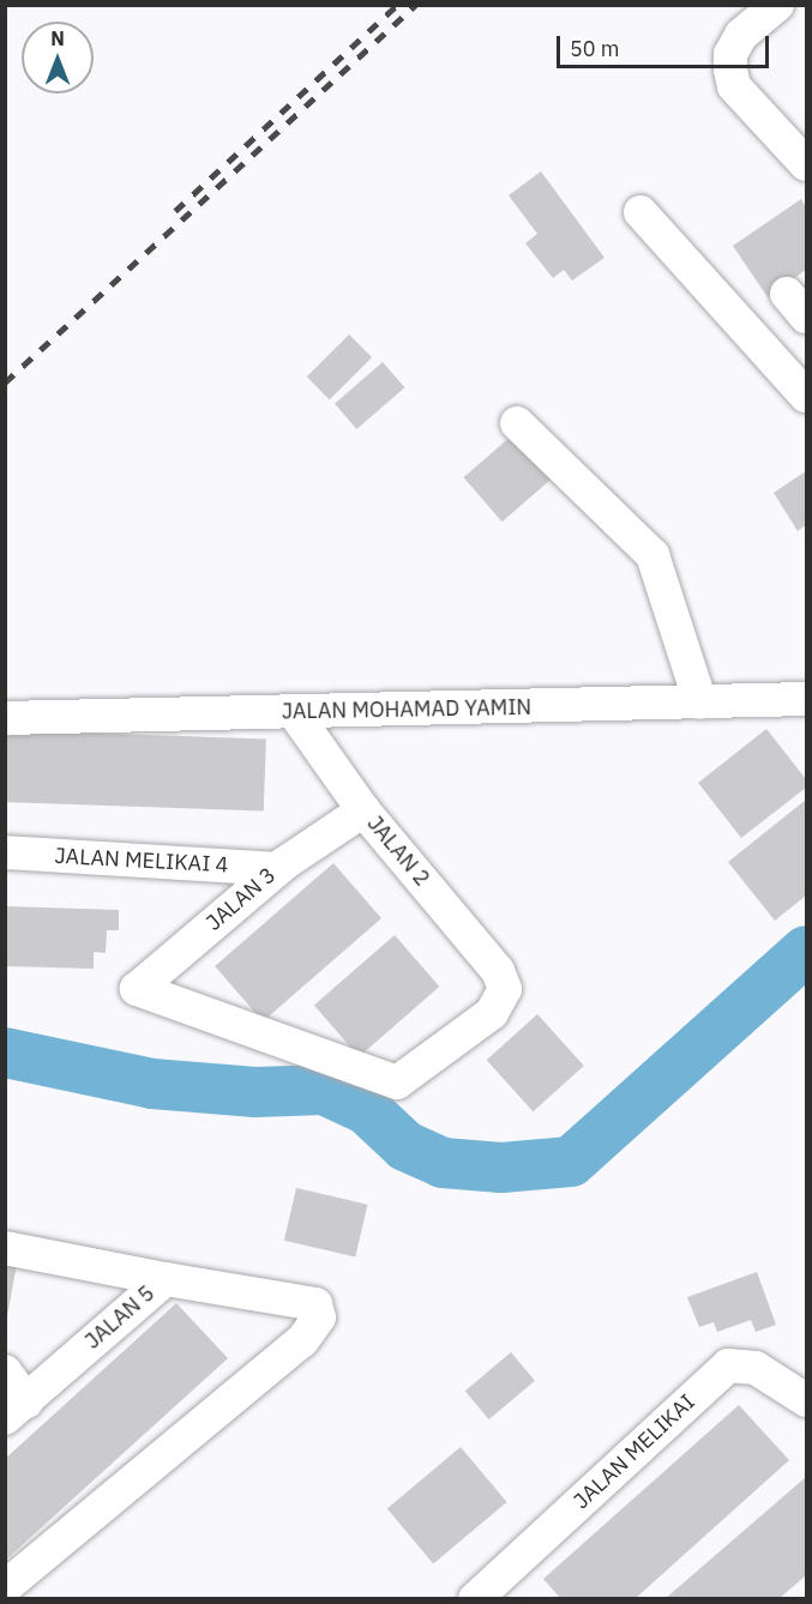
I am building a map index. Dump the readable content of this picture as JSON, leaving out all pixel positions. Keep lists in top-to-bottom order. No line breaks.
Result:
{"streets":{"street":["JALAN MOHAMAD YAMIN","JALAN 2","JALAN MELIKAI 4","JALAN 3","JALAN 5","JALAN MELIKAI"]},"crossings":[["JALAN MOHAMAD YAMIN","JALAN 2"],["JALAN 2","JALAN 3"],["JALAN MELIKAI 4","JALAN 3"]],"scale_bar":"50 m","north":"top"}
